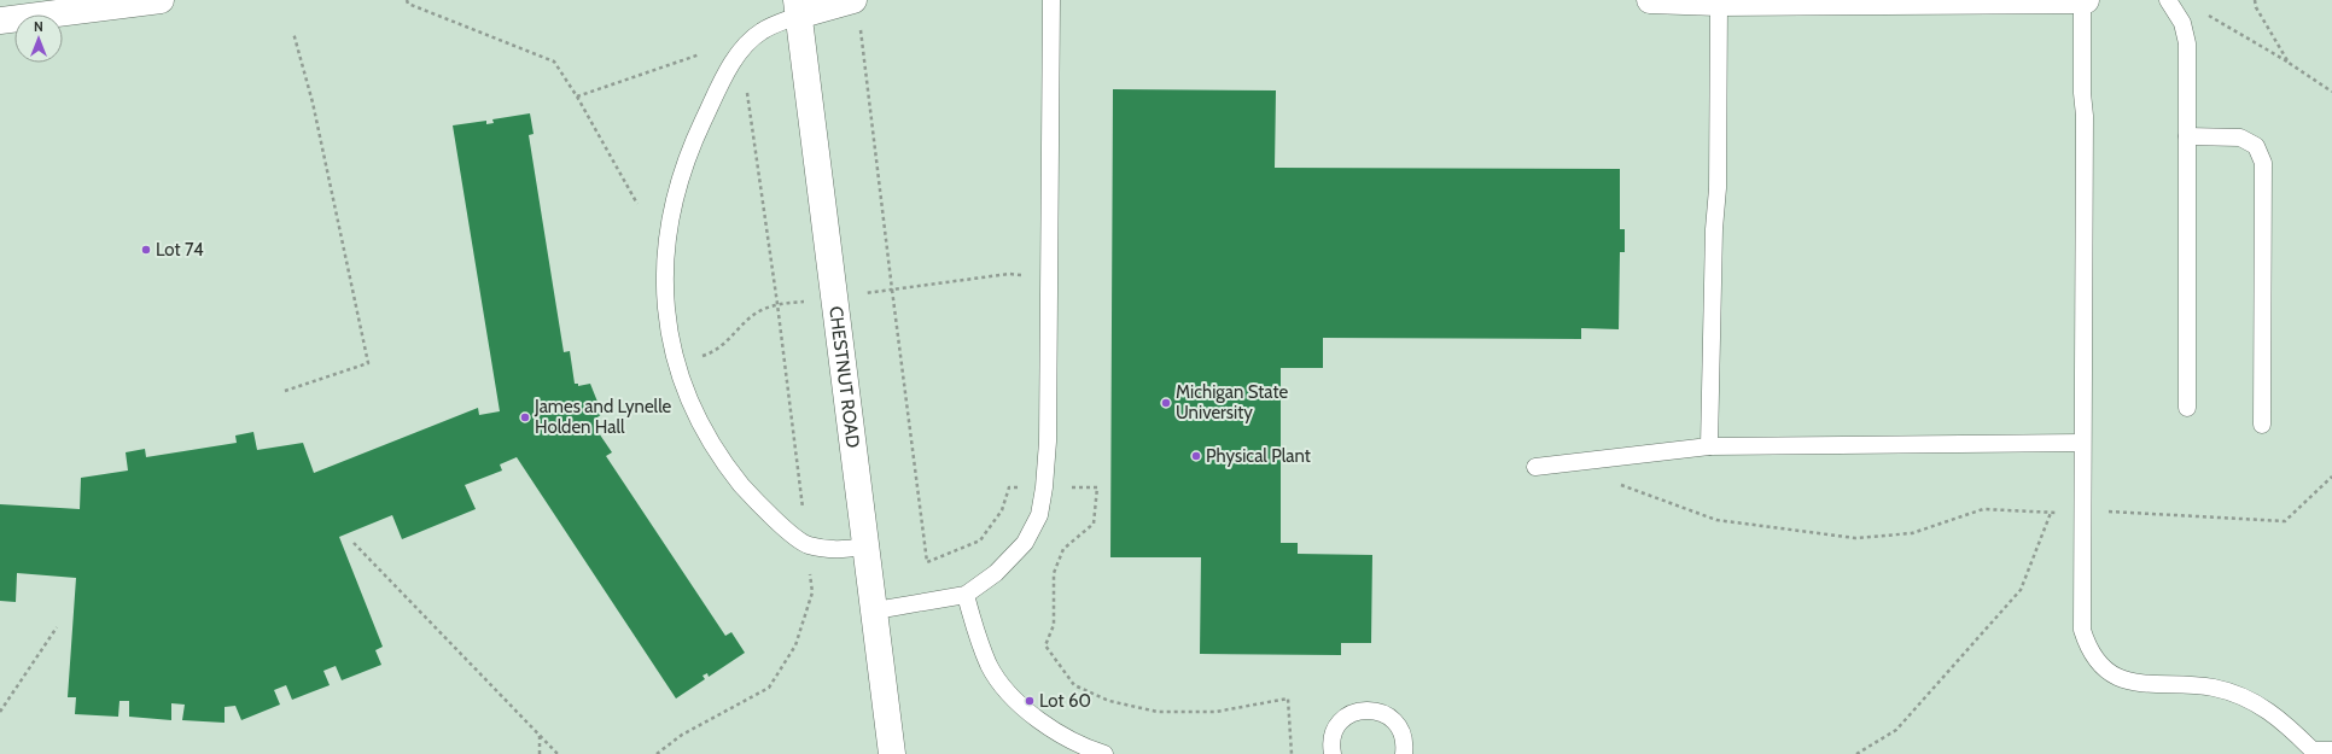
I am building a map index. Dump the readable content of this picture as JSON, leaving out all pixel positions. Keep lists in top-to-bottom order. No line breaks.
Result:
{"streets":{"street":["CHESTNUT ROAD"]},"places":["Lot 74","Michigan State University","James and Lynelle Holden Hall","Physical Plant","Lot 60"],"north":"top"}
